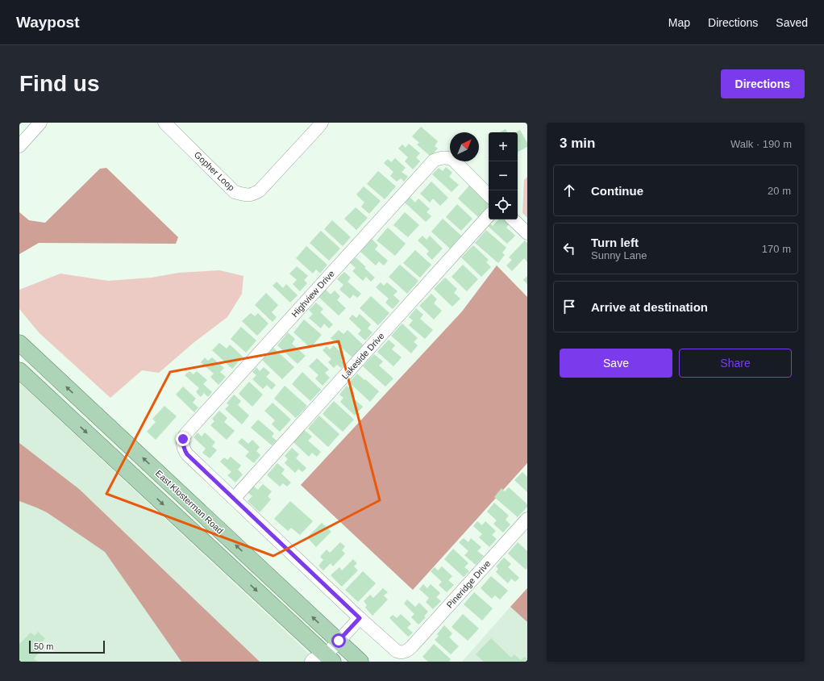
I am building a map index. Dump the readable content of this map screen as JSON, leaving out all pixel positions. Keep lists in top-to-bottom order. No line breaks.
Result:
{"streets":{"main road":["East Klosterman Road"],"street":["Gopher Loop","Highview Drive","Lakeside Drive","Pineridge Drive"]},"crossings":[["Highview Drive","Lakeside Drive"]],"scale_bar":"50 m","north":"top right","page":{"header":"Waypost","nav":["Map","Directions","Saved"],"buttons":["Directions",["Save","Share"]],"title":"Find us","heading":["3 min","Walk · 190 m"],"map_buttons":["+","−"],"list":[["Continue","20 m"],["Turn left","Sunny Lane","170 m"],"Arrive at destination"],"scale":"50 m"}}
